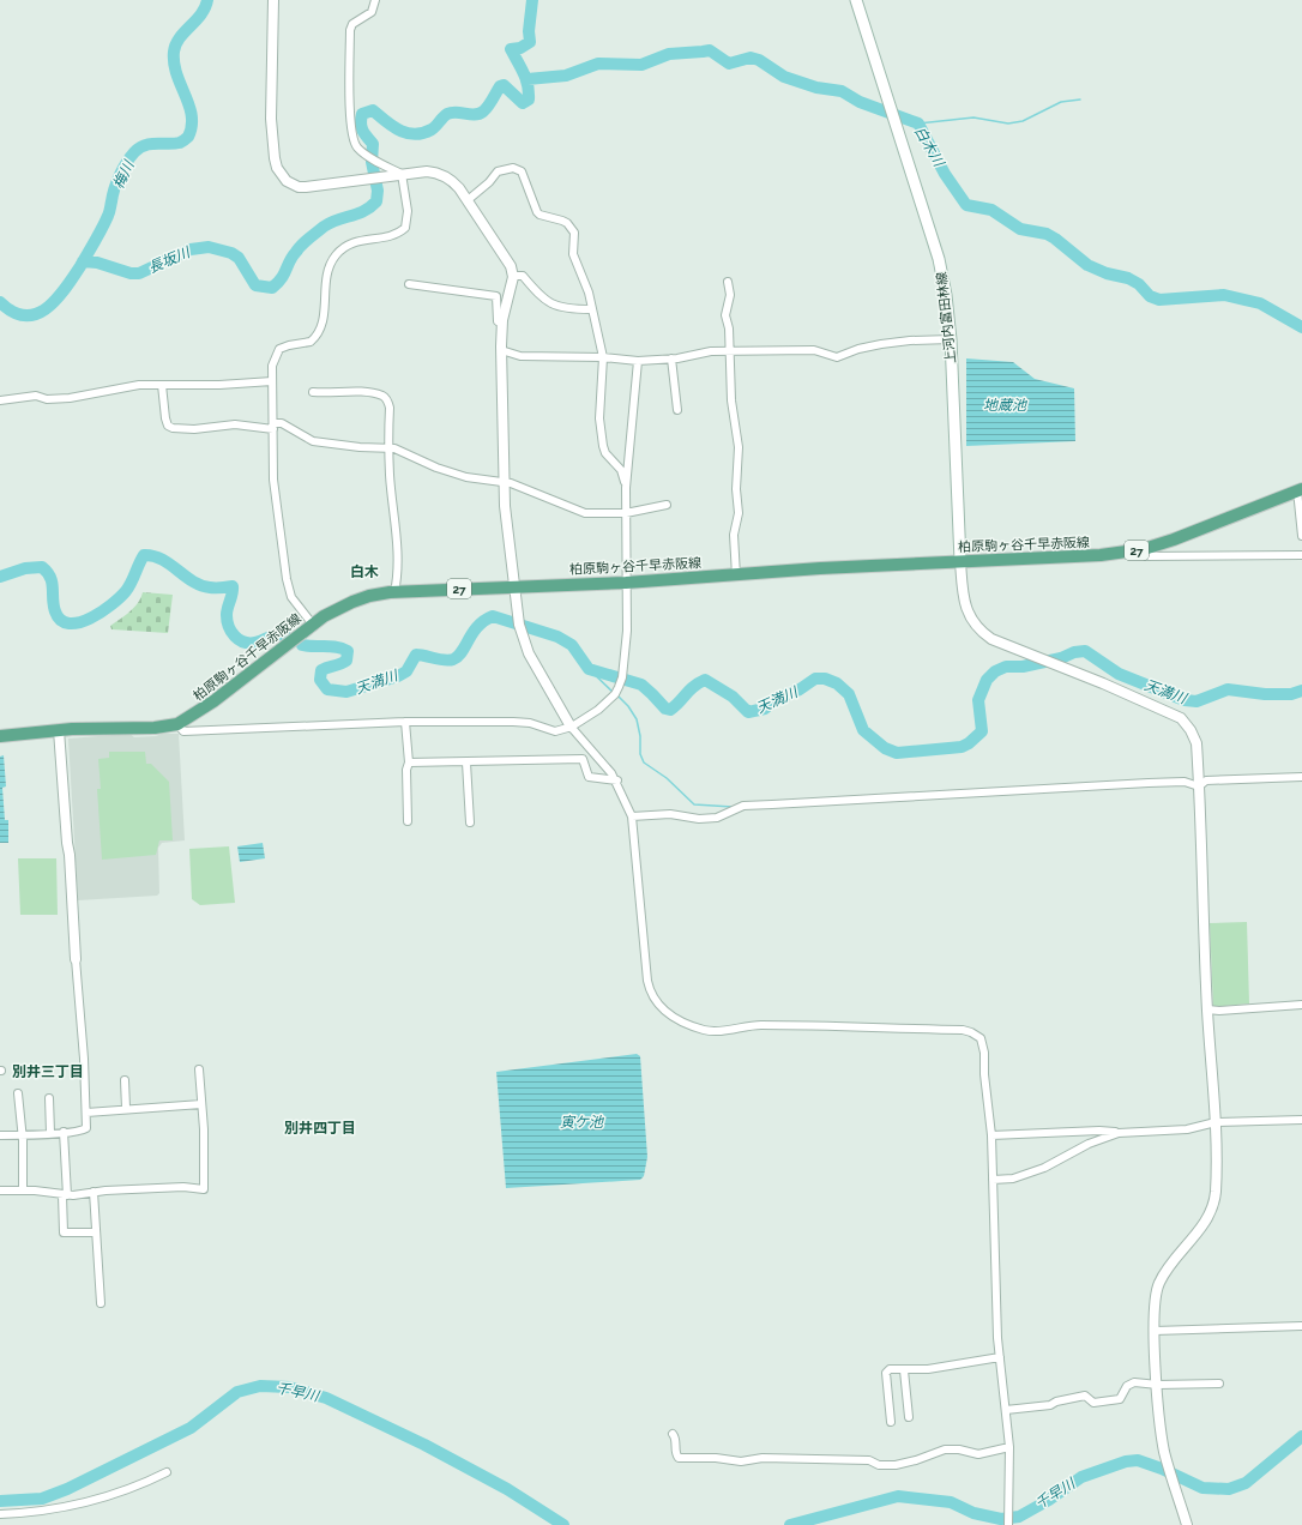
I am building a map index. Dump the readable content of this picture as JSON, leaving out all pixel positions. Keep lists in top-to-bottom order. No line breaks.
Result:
{"streets":{"main road":["上河内富田林線","柏原駒ヶ谷千早赤阪線","27"]},"crossings":[["上河内富田林線","柏原駒ヶ谷千早赤阪線"]],"districts":["白木","別井三丁目","別井四丁目"],"water":["白木川","梅川","長坂川","地蔵池","天満川","寅ケ池","千早川"]}
